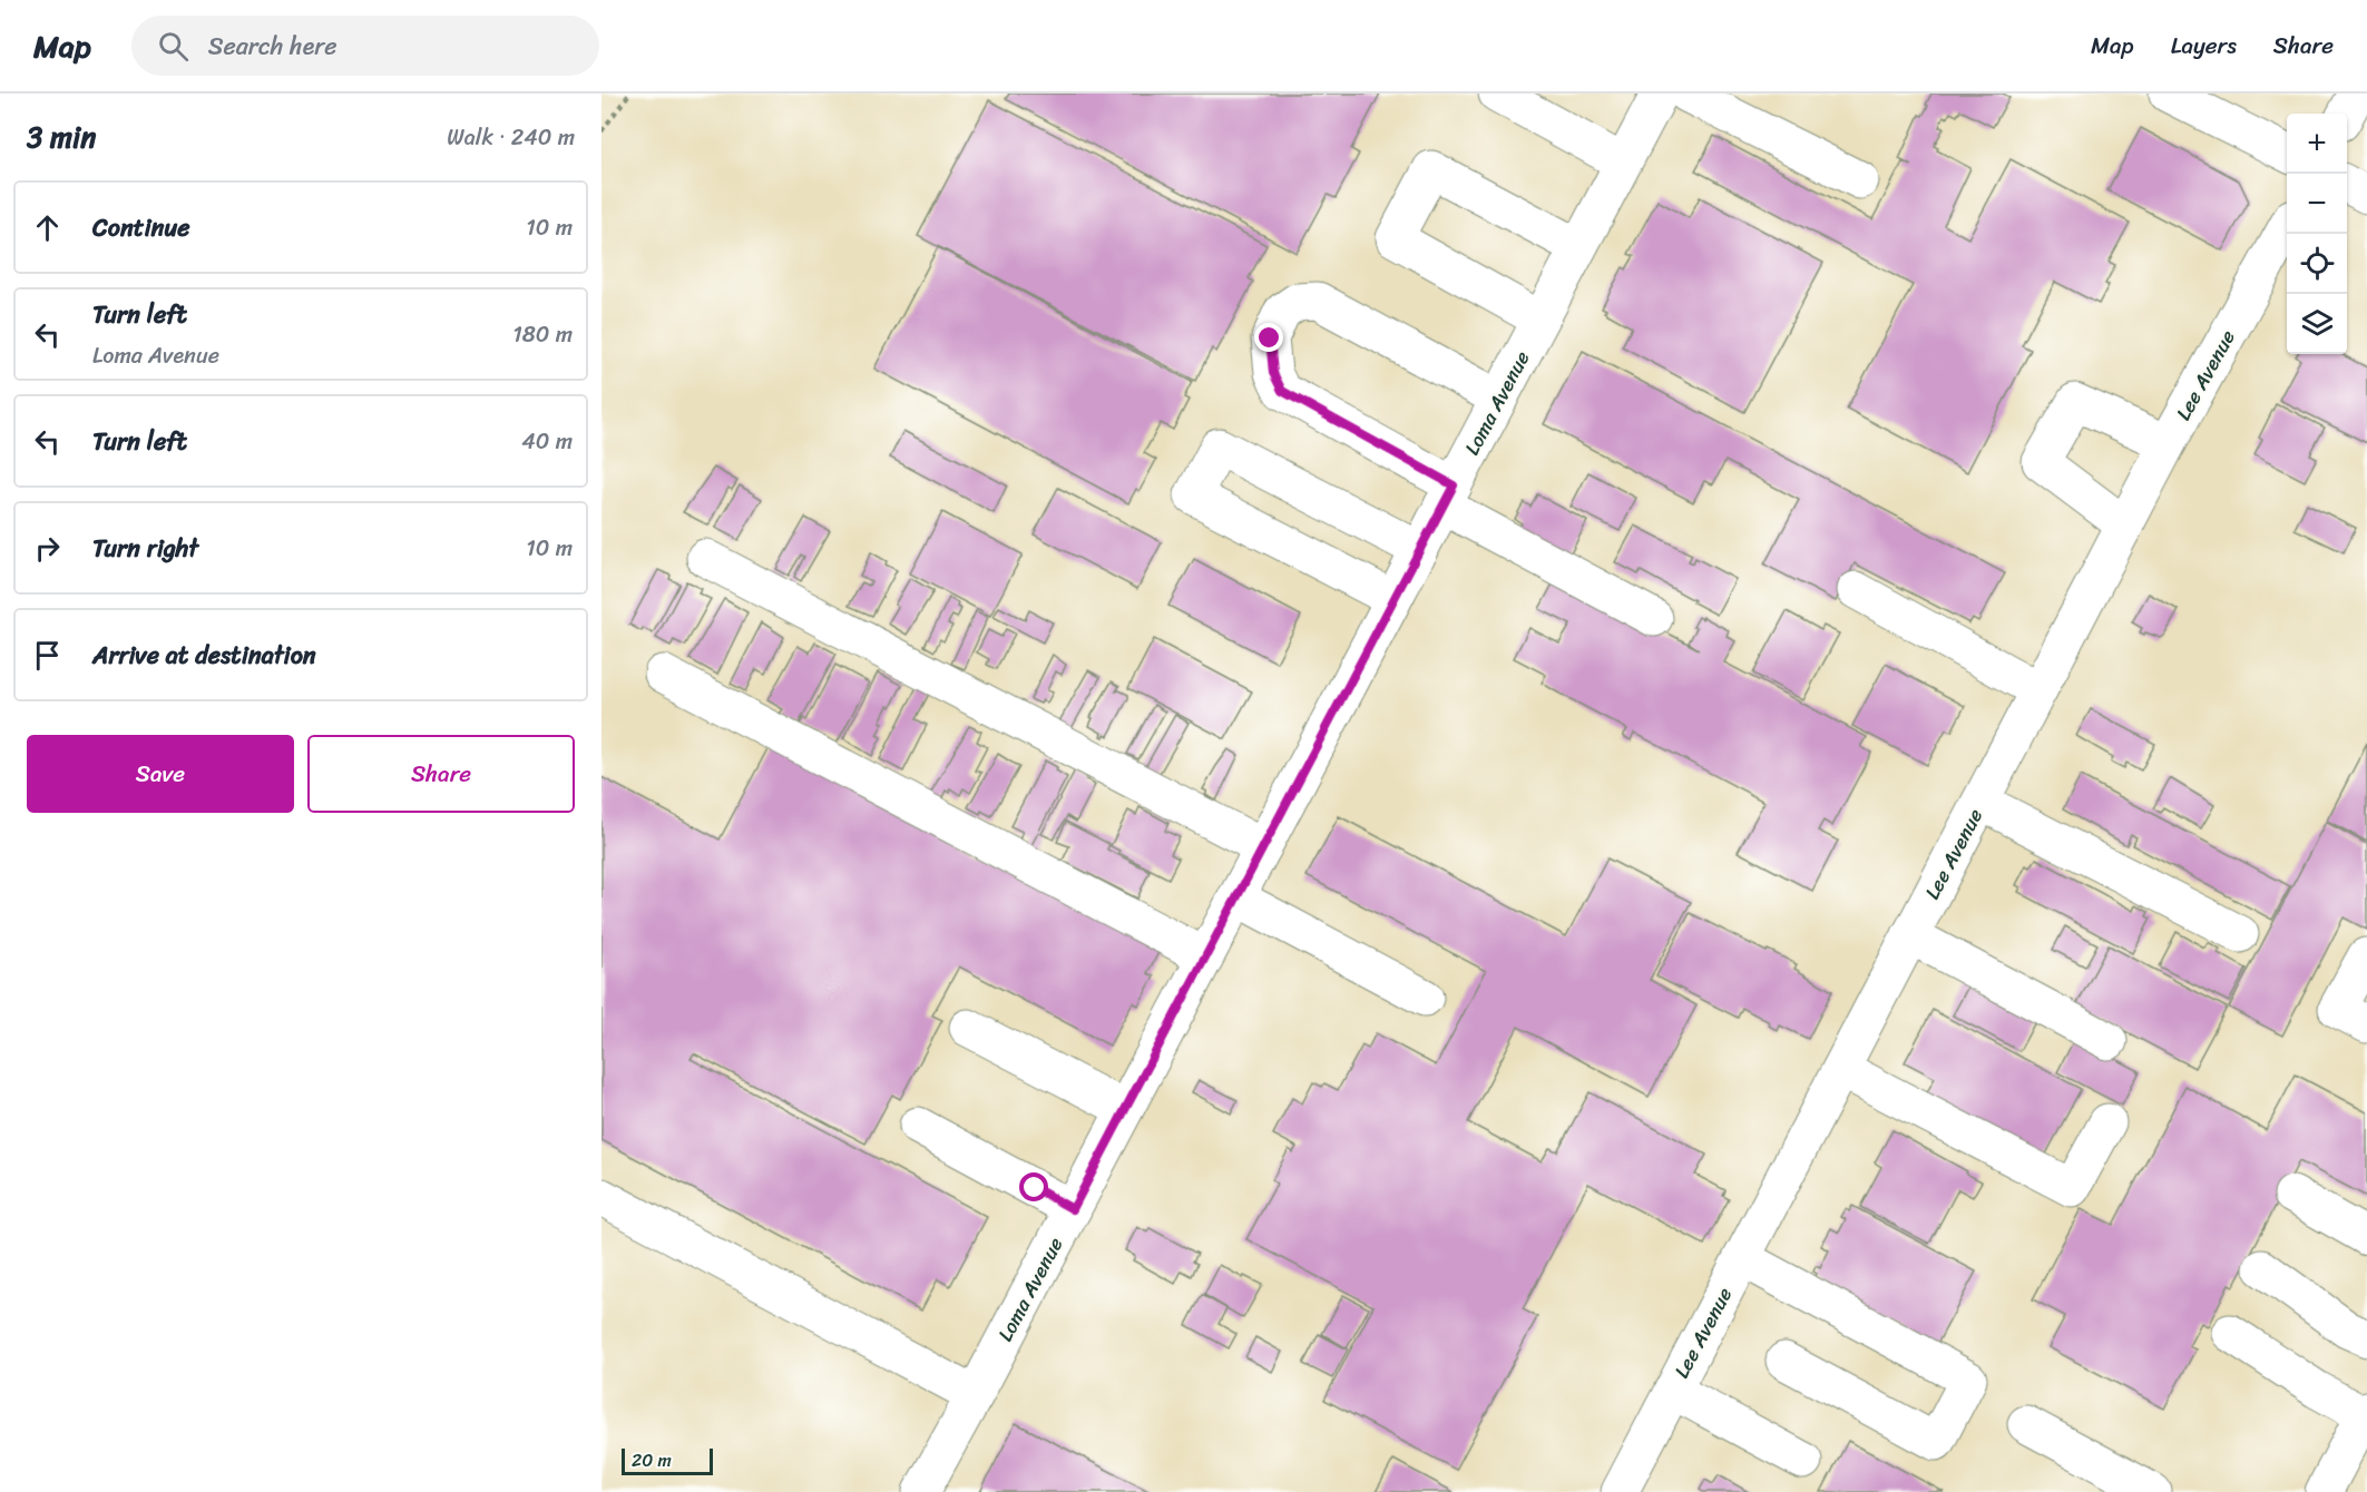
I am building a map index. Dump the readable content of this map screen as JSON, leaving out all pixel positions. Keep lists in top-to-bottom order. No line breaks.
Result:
{"streets":{"street":["Lee Avenue","Loma Avenue"]},"scale_bar":"20 m","page":{"header":"Map","search":"Search here","nav":["Map","Layers","Share"],"heading":["3 min","Walk · 240 m"],"map_buttons":["+","−"],"list":[["Continue","10 m"],["Turn left","Loma Avenue","180 m"],["Turn left","40 m"],["Turn right","10 m"],"Arrive at destination"],"buttons":["Save","Share"],"scale":"20 m"}}
